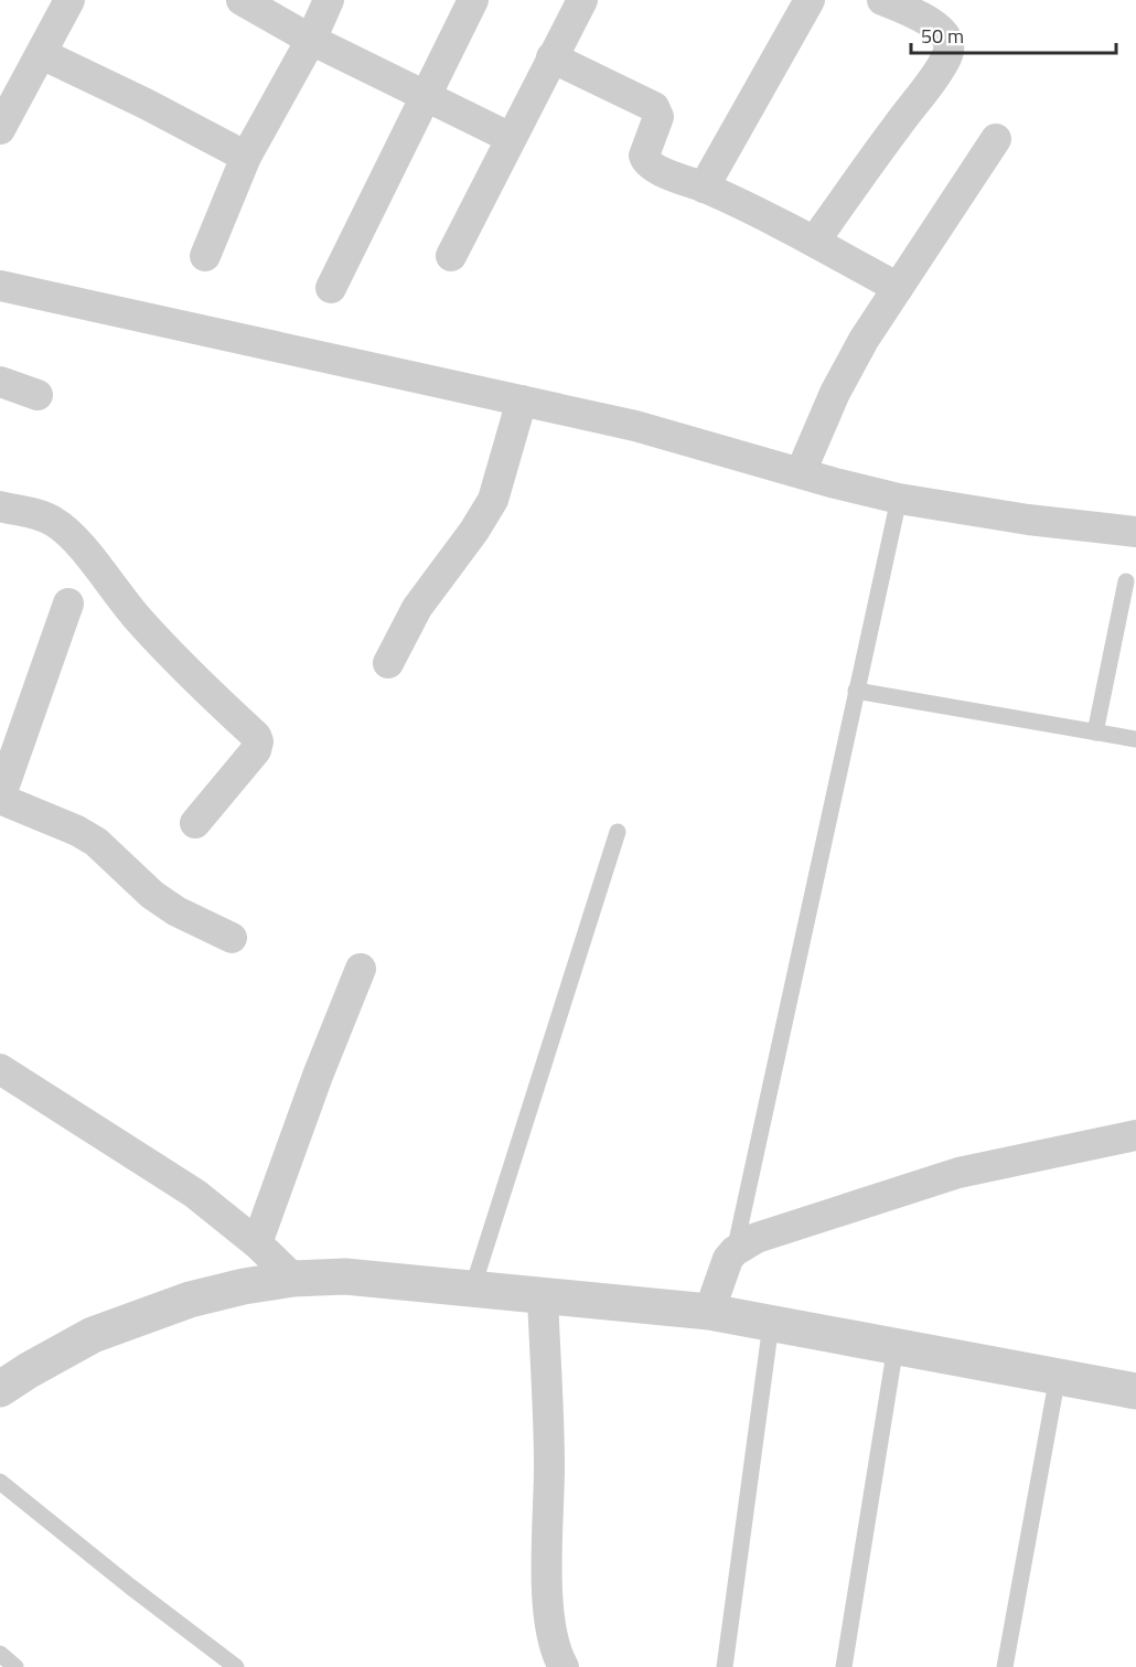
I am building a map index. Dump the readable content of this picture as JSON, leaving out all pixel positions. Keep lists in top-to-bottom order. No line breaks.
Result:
{"scale_bar":"50 m"}
